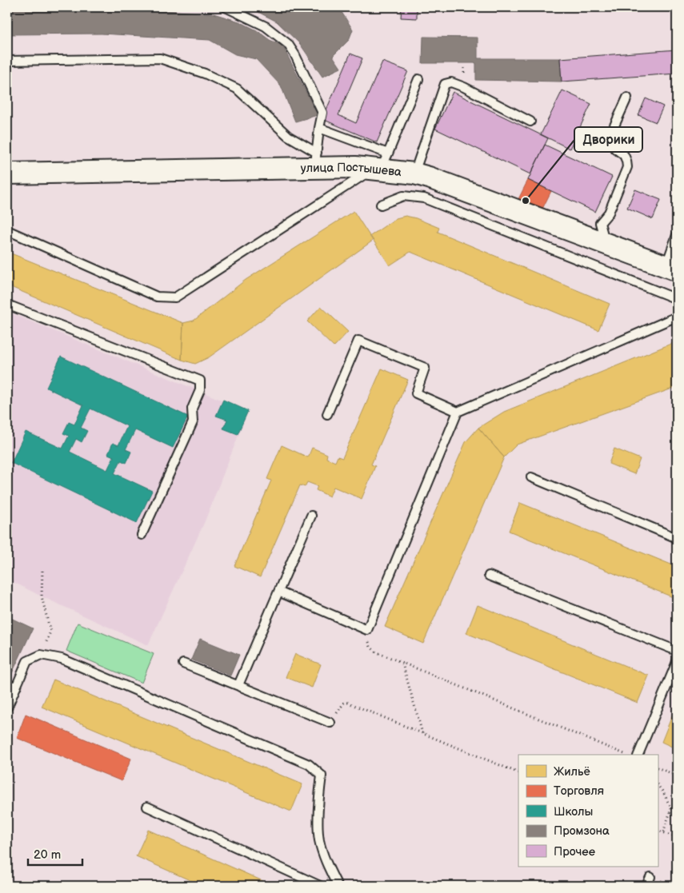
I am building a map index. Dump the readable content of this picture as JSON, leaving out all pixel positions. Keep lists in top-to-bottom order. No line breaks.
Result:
{"streets":{"street":["улица Постышева"]},"places":["Дворики"],"legend":["Жильё","Торговля","Школы","Промзона","Прочее"],"scale_bar":"20 m"}
